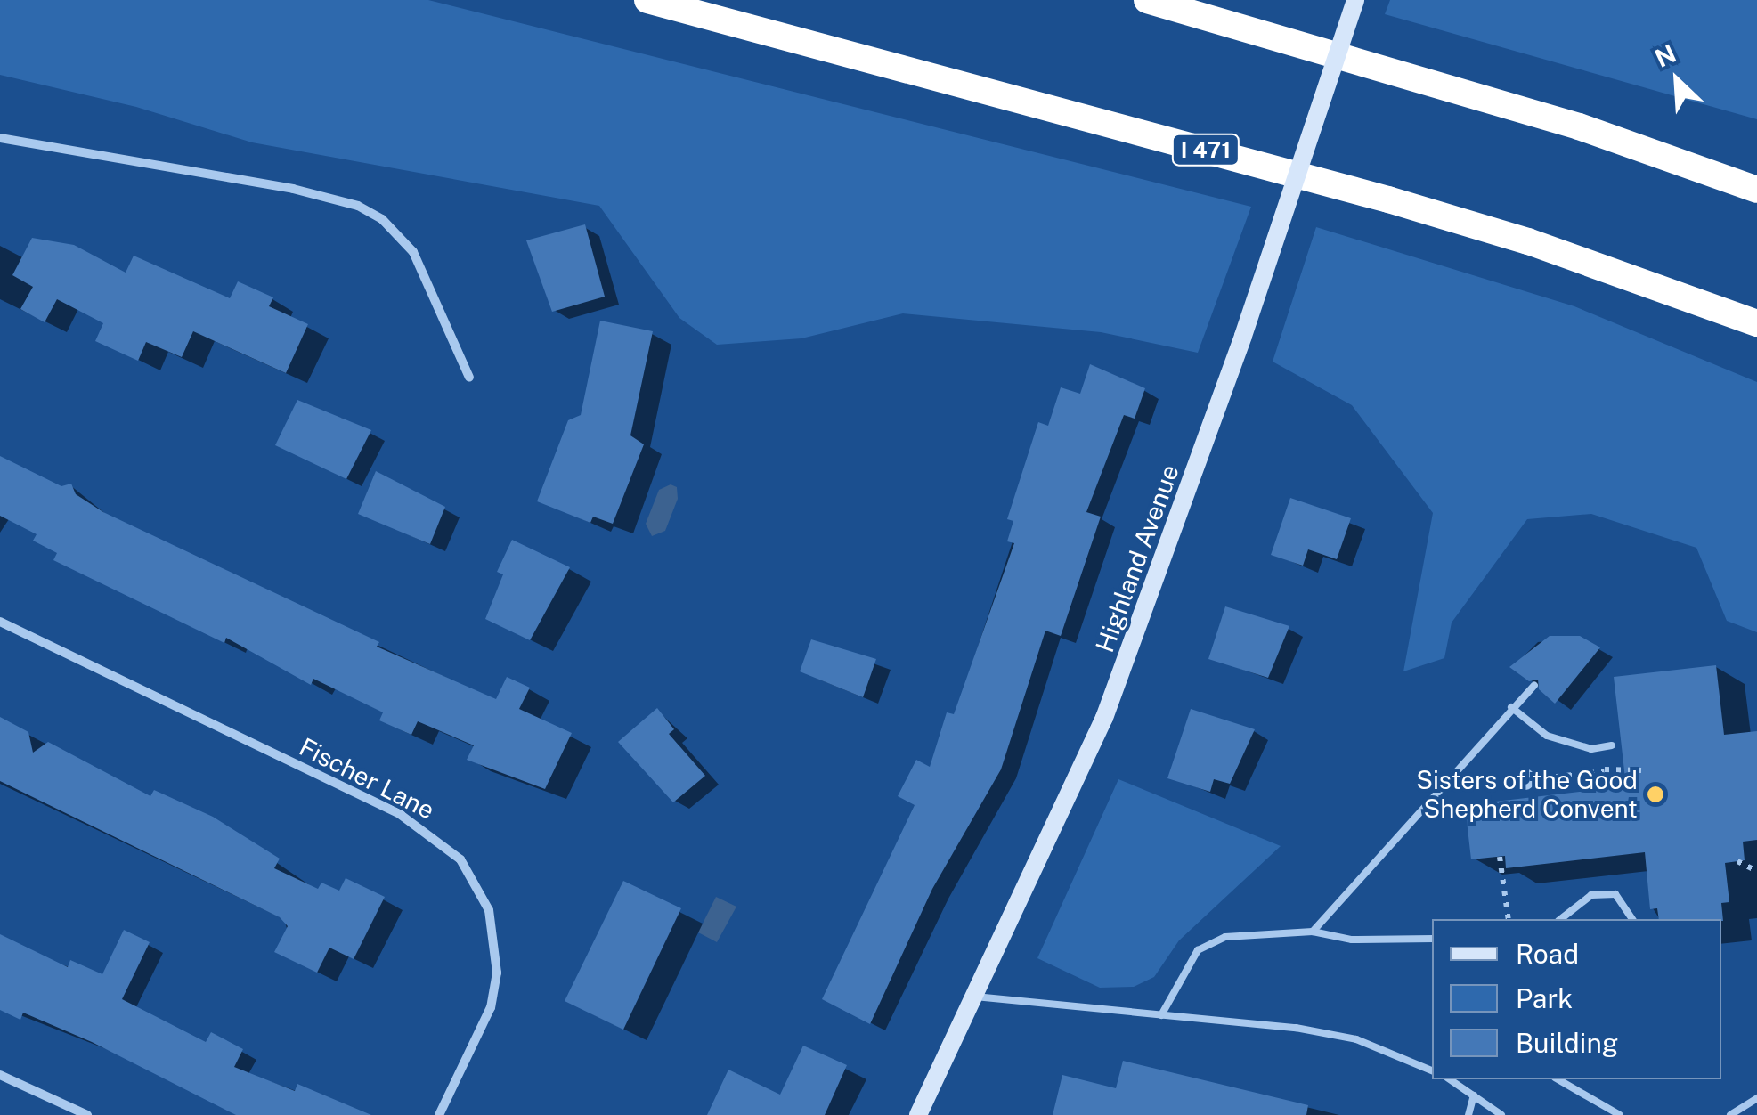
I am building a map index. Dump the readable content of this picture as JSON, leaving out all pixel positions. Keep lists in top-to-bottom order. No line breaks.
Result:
{"streets":{"highway":["I 471"],"street":["Highland Avenue","Fischer Lane"]},"places":["Sisters of the Good Shepherd Convent"],"legend":["Road","Park","Building"],"north":"top left"}
